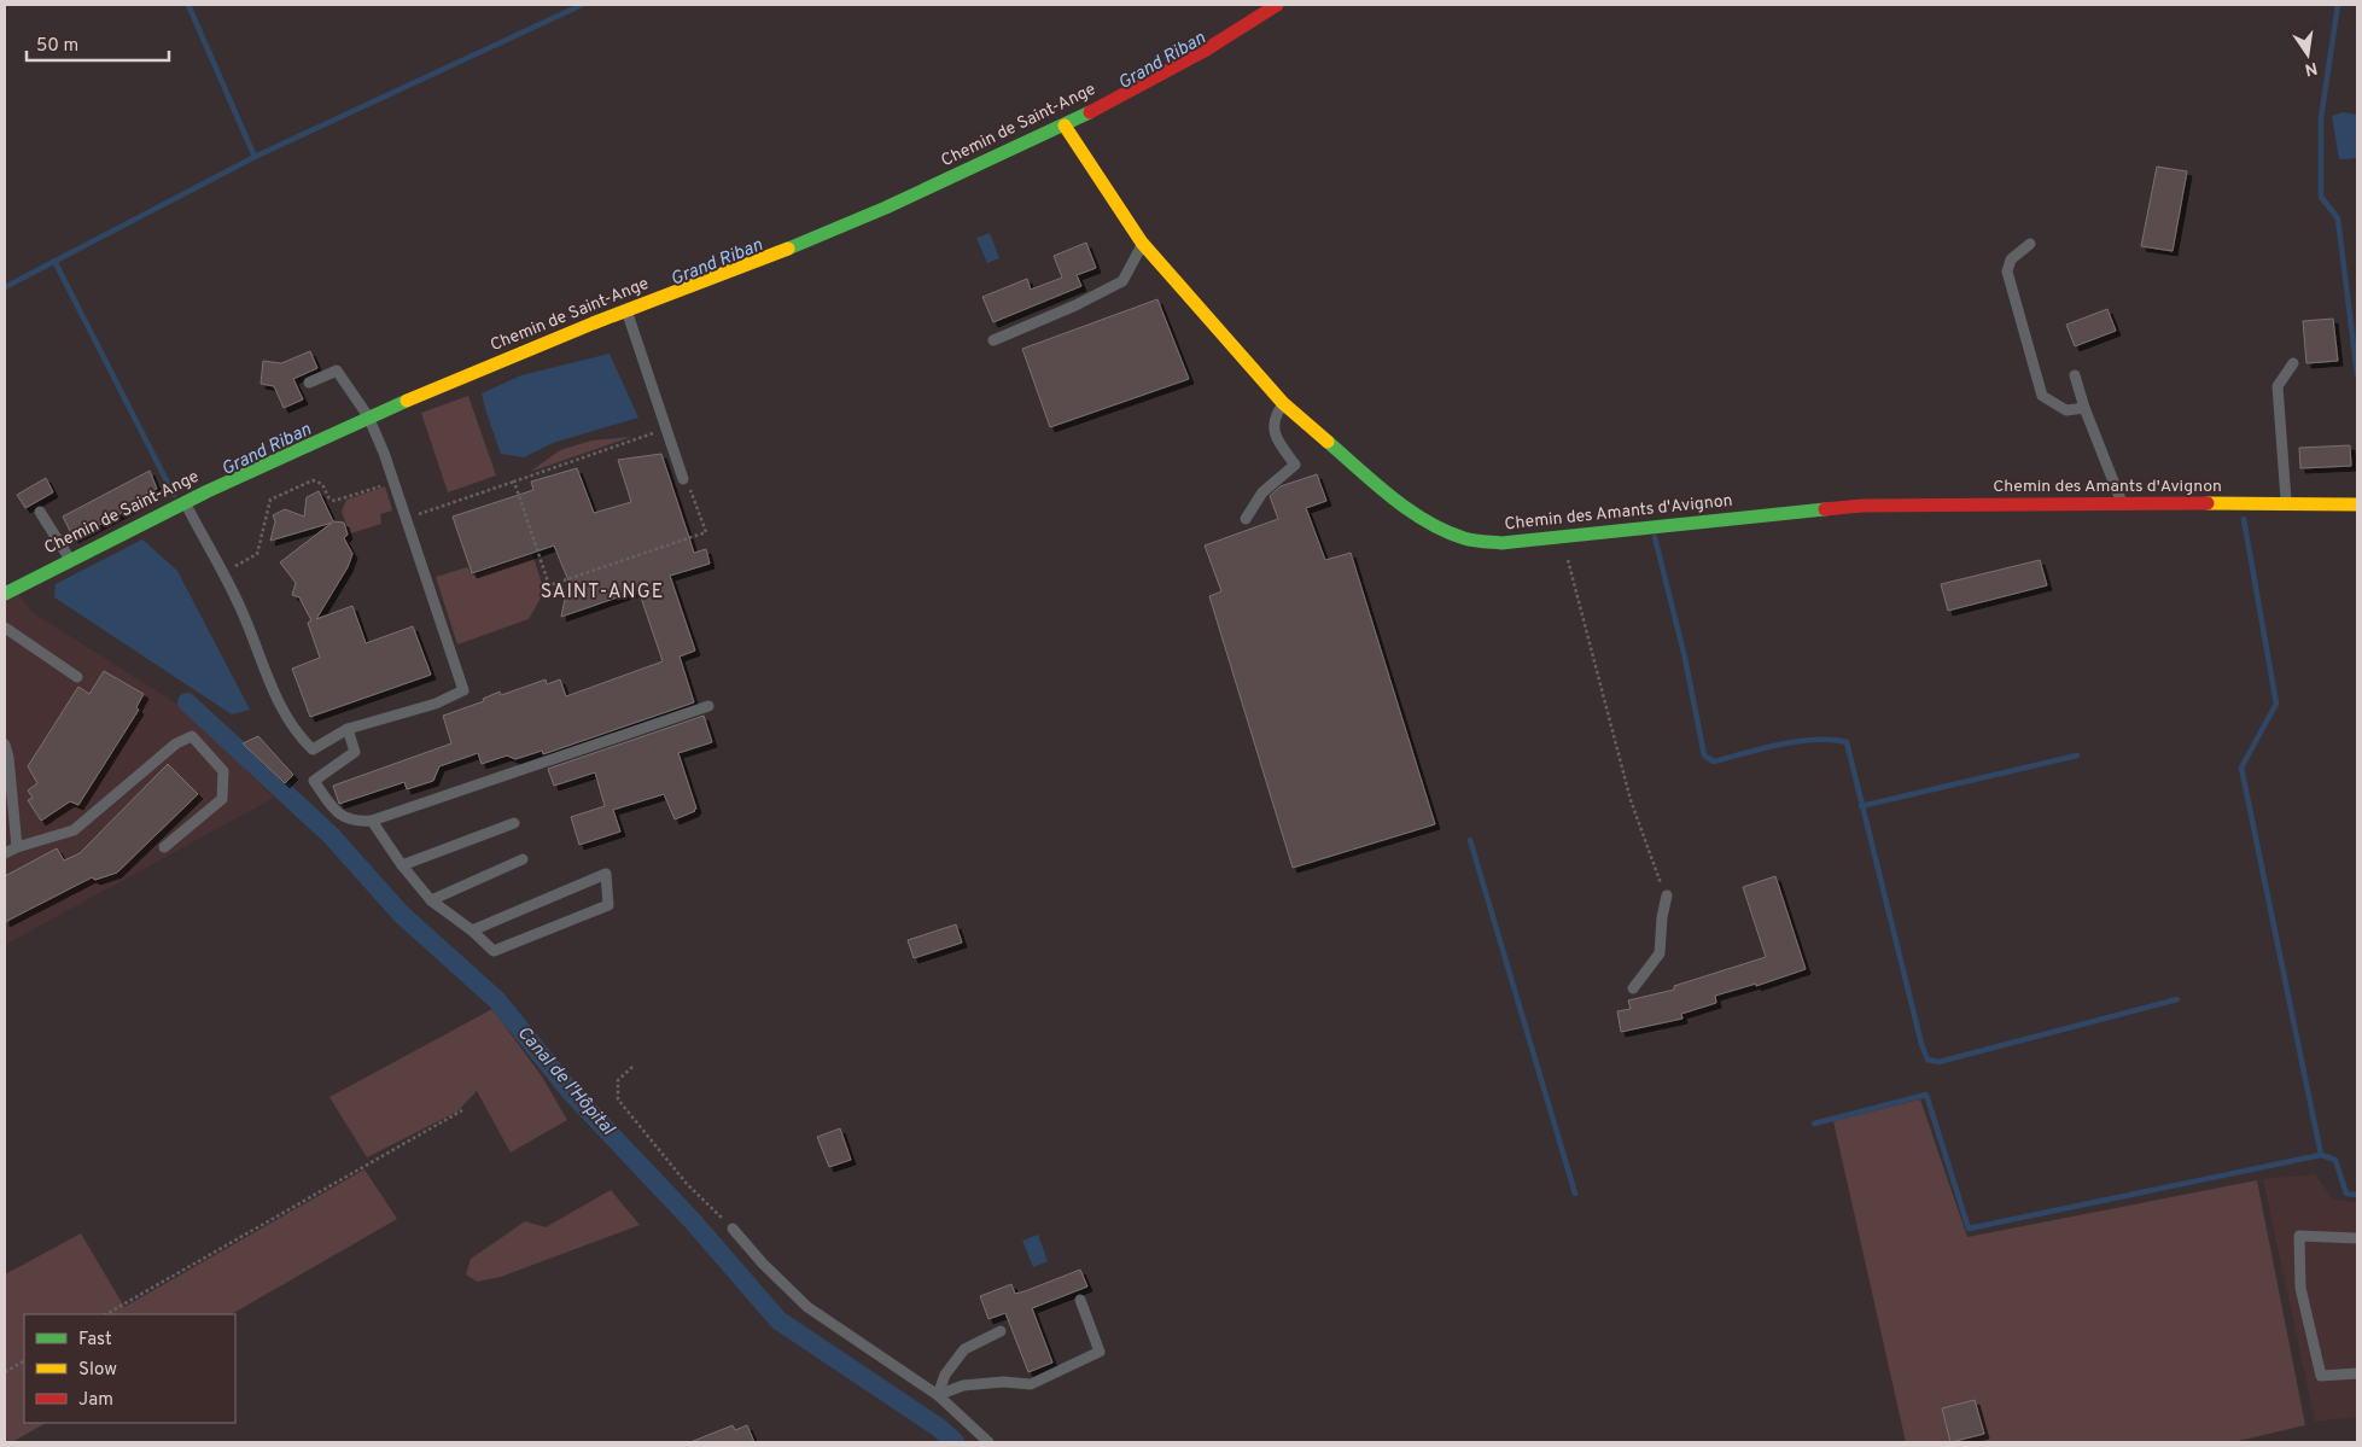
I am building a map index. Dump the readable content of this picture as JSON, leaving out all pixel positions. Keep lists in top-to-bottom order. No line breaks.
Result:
{"streets":{"street":["Chemin de Saint-Ange","Chemin des Amants d'Avignon"]},"crossings":[["Chemin de Saint-Ange","Chemin des Amants d'Avignon"]],"districts":["SAINT-ANGE"],"water":["Grand Riban","Canal de l'Hôpital"],"legend":["Fast","Slow","Jam"],"scale_bar":"50 m","north":"bottom"}
